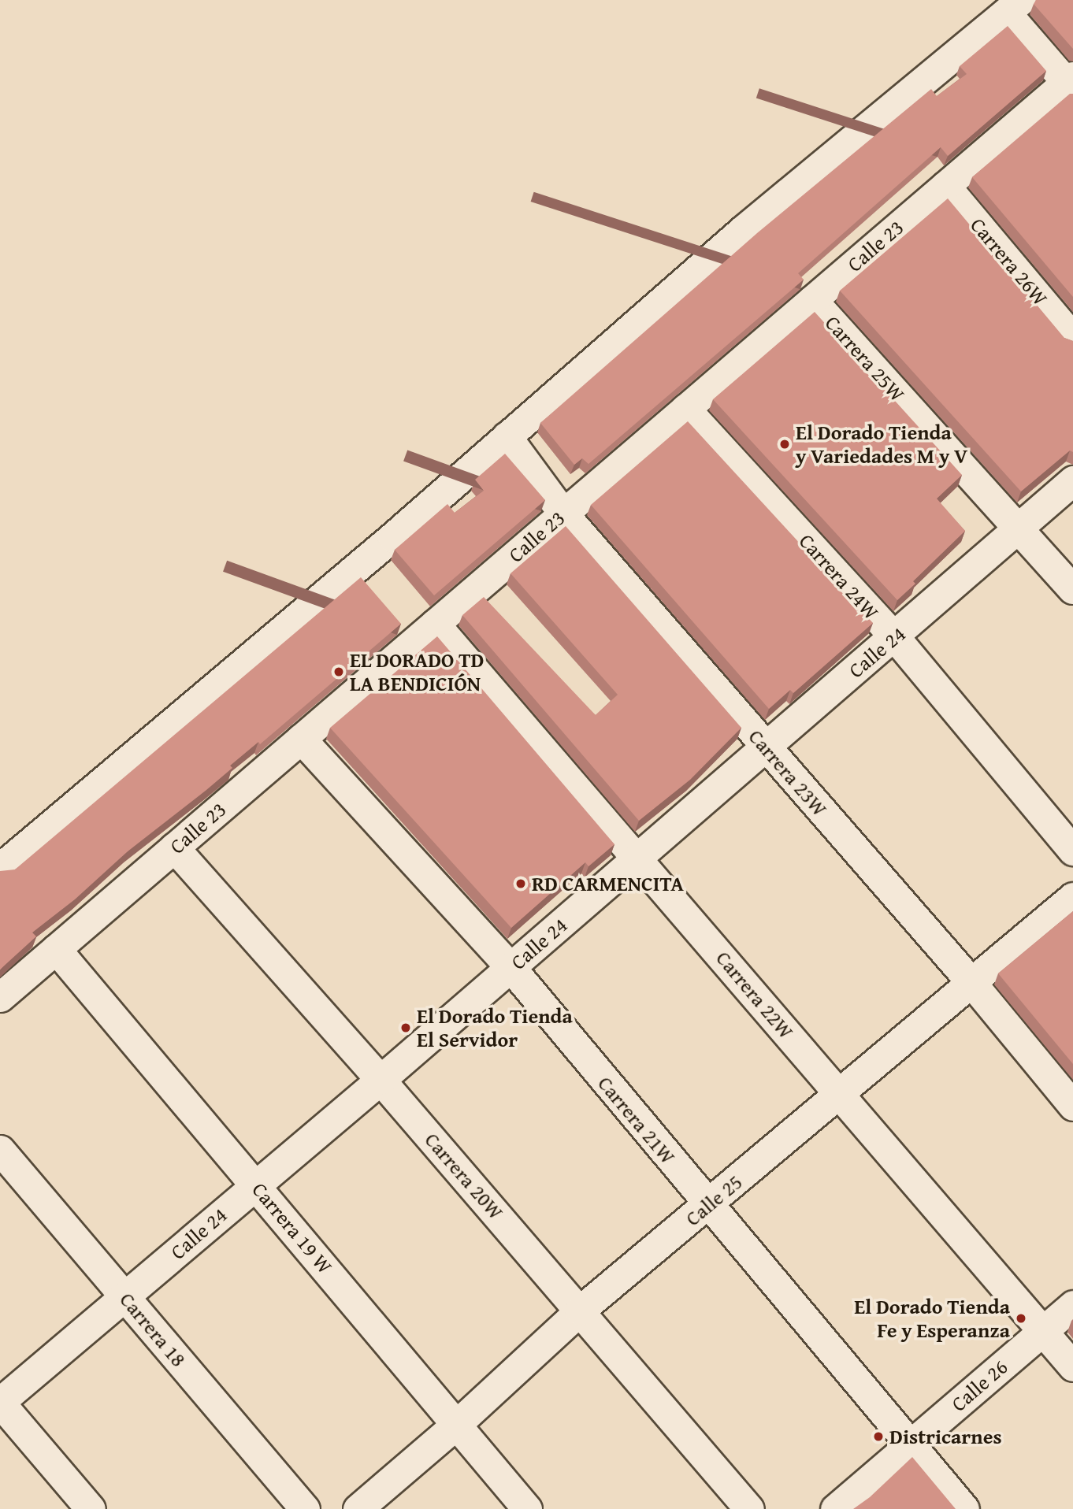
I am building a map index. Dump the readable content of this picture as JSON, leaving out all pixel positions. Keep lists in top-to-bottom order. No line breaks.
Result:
{"streets":{"street":["Calle 23","Carrera 26W","Carrera 25W","Carrera 24W","Calle 24","Carrera 23W","Carrera 22W","Carrera 21W","Carrera 20W","Calle 25","Carrera 19 W","Carrera 18","Calle 26"]},"crossings":[["Calle 23","Carrera 26W"],["Calle 23","Carrera 25W"],["Calle 23","Carrera 24W"],["Calle 23","Carrera 23W"],["Calle 23","Carrera 22W"],["Calle 23","Carrera 21W"],["Calle 23","Carrera 20W"],["Calle 23","Carrera 19 W"],["Carrera 25W","Calle 24"],["Carrera 24W","Calle 24"],["Calle 24","Carrera 23W"],["Calle 24","Carrera 22W"],["Calle 24","Carrera 21W"],["Calle 24","Carrera 20W"],["Calle 24","Carrera 19 W"],["Calle 24","Carrera 18"],["Carrera 23W","Calle 25"],["Carrera 22W","Calle 25"],["Carrera 22W","Calle 26"],["Carrera 21W","Calle 25"],["Carrera 21W","Calle 26"],["Carrera 20W","Calle 25"],["Calle 25","Carrera 19 W"]],"places":["El Dorado Tienda y Variedades M y V","EL DORADO TD LA BENDICIÓN","RD CARMENCITA","El Dorado Tienda El Servidor","El Dorado Tienda Fe y Esperanza","Districarnes"]}
